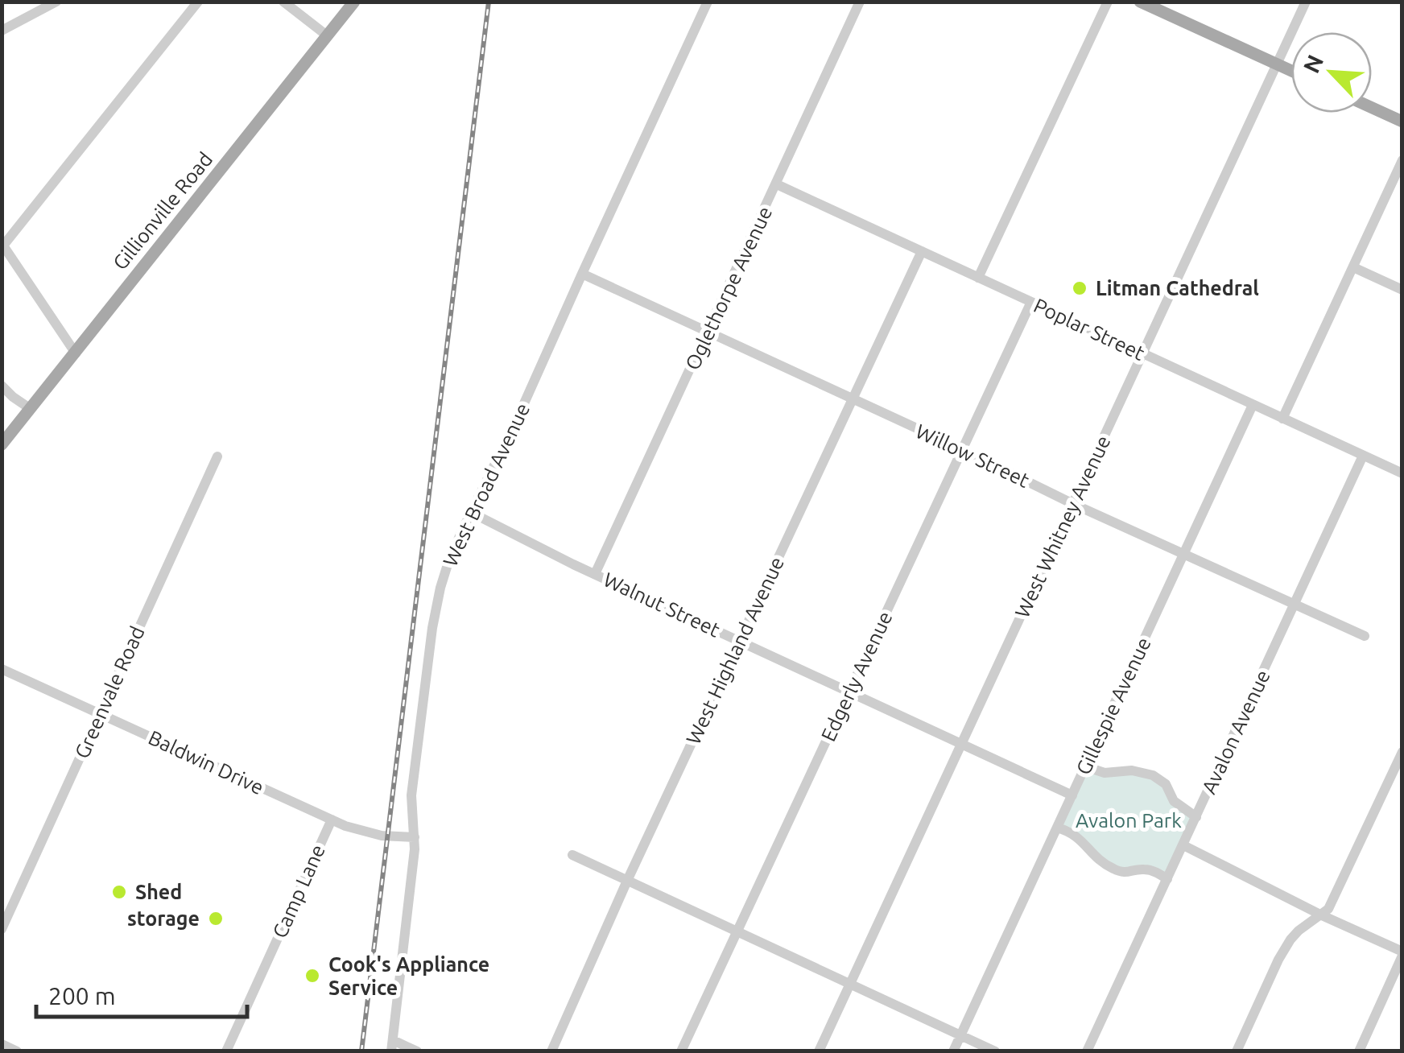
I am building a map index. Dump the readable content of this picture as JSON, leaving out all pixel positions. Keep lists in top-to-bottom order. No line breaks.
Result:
{"streets":{"main road":["Gillionville Road"],"street":["Oglethorpe Avenue","Poplar Street","Willow Street","West Broad Avenue","West Whitney Avenue","Walnut Street","West Highland Avenue","Edgerly Avenue","Greenvale Road","Gillespie Avenue","Avalon Avenue","Baldwin Drive","Camp Lane"]},"crossings":[["Oglethorpe Avenue","Poplar Street"],["Oglethorpe Avenue","Willow Street"],["Oglethorpe Avenue","Walnut Street"],["Poplar Street","West Whitney Avenue"],["Poplar Street","West Highland Avenue"],["Poplar Street","Edgerly Avenue"],["Poplar Street","Gillespie Avenue"],["Poplar Street","Avalon Avenue"],["Willow Street","West Broad Avenue"],["Willow Street","West Whitney Avenue"],["Willow Street","West Highland Avenue"],["Willow Street","Edgerly Avenue"],["Willow Street","Gillespie Avenue"],["Willow Street","Avalon Avenue"],["West Broad Avenue","Walnut Street"],["West Broad Avenue","Baldwin Drive"],["West Whitney Avenue","Walnut Street"],["Walnut Street","West Highland Avenue"],["Walnut Street","Edgerly Avenue"],["Walnut Street","Gillespie Avenue"],["Greenvale Road","Baldwin Drive"],["Baldwin Drive","Camp Lane"]],"parks":["Avalon Park"],"places":["Litman Cathedral","Shed","storage","Cook's Appliance Service"],"scale_bar":"200 m","north":"top left"}
